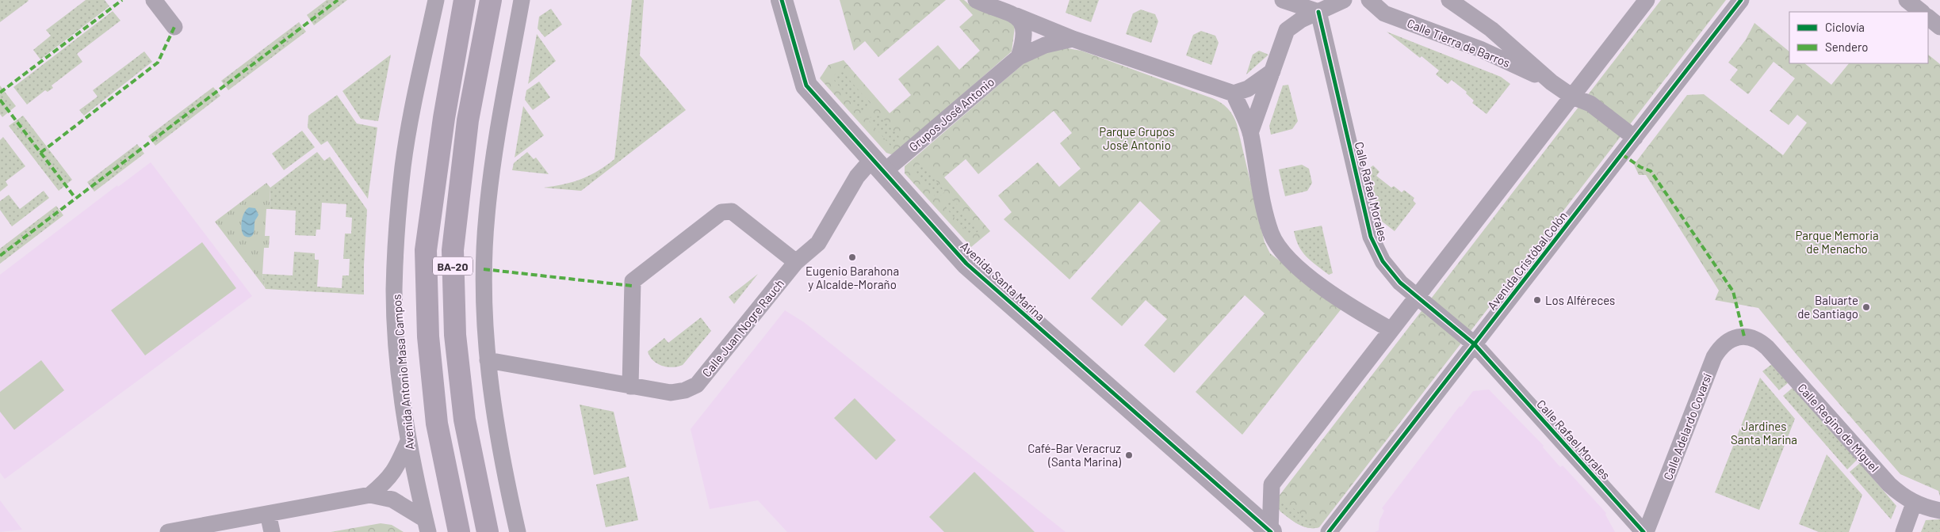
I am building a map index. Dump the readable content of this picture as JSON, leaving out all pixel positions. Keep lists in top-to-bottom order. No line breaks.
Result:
{"streets":{"highway":["BA-20"],"street":["Calle Tierra de Barros","Grupos José Antonio","Calle Rafael Morales","Avenida Cristóbal Colón","Avenida Santa Marina","Calle Juan Nogre Rauch","Avenida Antonio Masa Campos","Calle Adelardo Covarsí","Calle Regino de Miguel"]},"crossings":[["Calle Tierra de Barros","Avenida Cristóbal Colón"],["Grupos José Antonio","Avenida Santa Marina"],["Grupos José Antonio","Calle Juan Nogre Rauch"],["Calle Rafael Morales","Avenida Cristóbal Colón"],["Calle Rafael Morales","Calle Adelardo Covarsí"],["Avenida Santa Marina","Calle Juan Nogre Rauch"],["Calle Adelardo Covarsí","Calle Regino de Miguel"]],"parks":["Parque Grupos José Antonio","Parque Memoria de Menacho","Jardines Santa Marina"],"places":["Eugenio Barahona y Alcalde-Moraño","Los Alféreces","Baluarte de Santiago","Café-Bar Veracruz (Santa Marina)"],"legend":["Ciclovía","Sendero"]}
